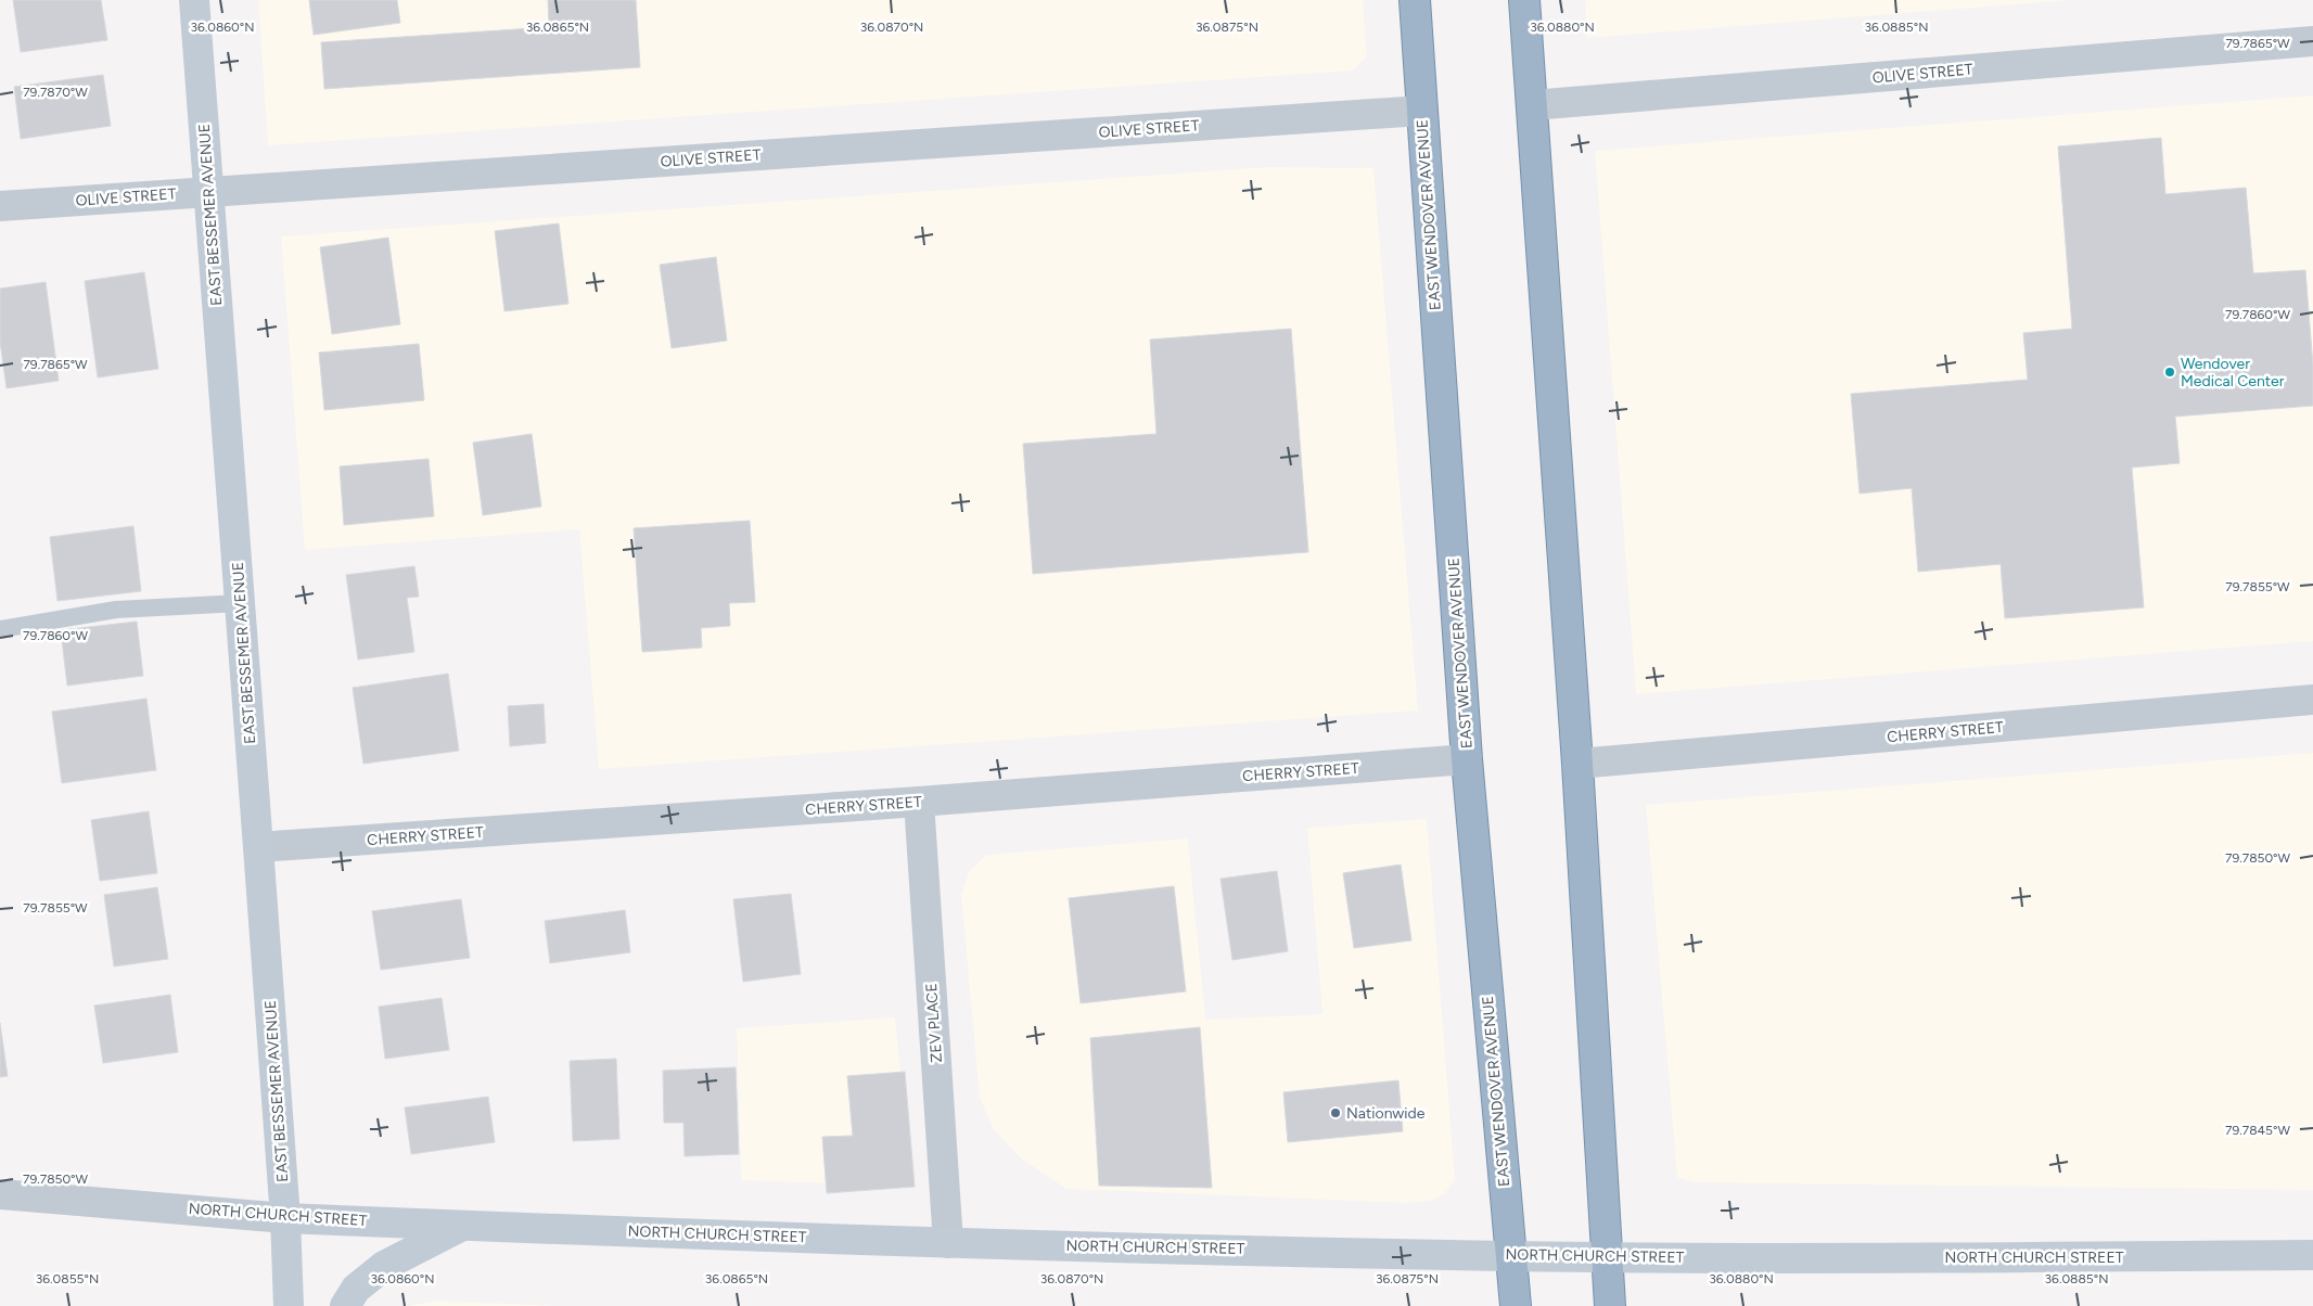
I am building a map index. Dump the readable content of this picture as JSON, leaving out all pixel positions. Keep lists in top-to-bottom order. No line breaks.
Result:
{"streets":{"highway":["EAST WENDOVER AVENUE"],"main road":["EAST BESSEMER AVENUE","NORTH CHURCH STREET"],"street":["OLIVE STREET","CHERRY STREET","ZEV PLACE"]},"crossings":[["OLIVE STREET","EAST BESSEMER AVENUE"],["OLIVE STREET","EAST WENDOVER AVENUE"],["EAST BESSEMER AVENUE","CHERRY STREET"],["EAST BESSEMER AVENUE","NORTH CHURCH STREET"],["EAST WENDOVER AVENUE","CHERRY STREET"],["EAST WENDOVER AVENUE","NORTH CHURCH STREET"],["CHERRY STREET","ZEV PLACE"],["ZEV PLACE","NORTH CHURCH STREET"]],"places":["Wendover Medical Center","Nationwide"],"coordinates":["36.0860°N","36.0865°N","36.0870°N","36.0875°N","36.0880°N","36.0885°N","79.7865°W","79.7870°W","79.7860°W","79.7855°W","79.7850°W","79.7845°W","36.0855°N"]}
